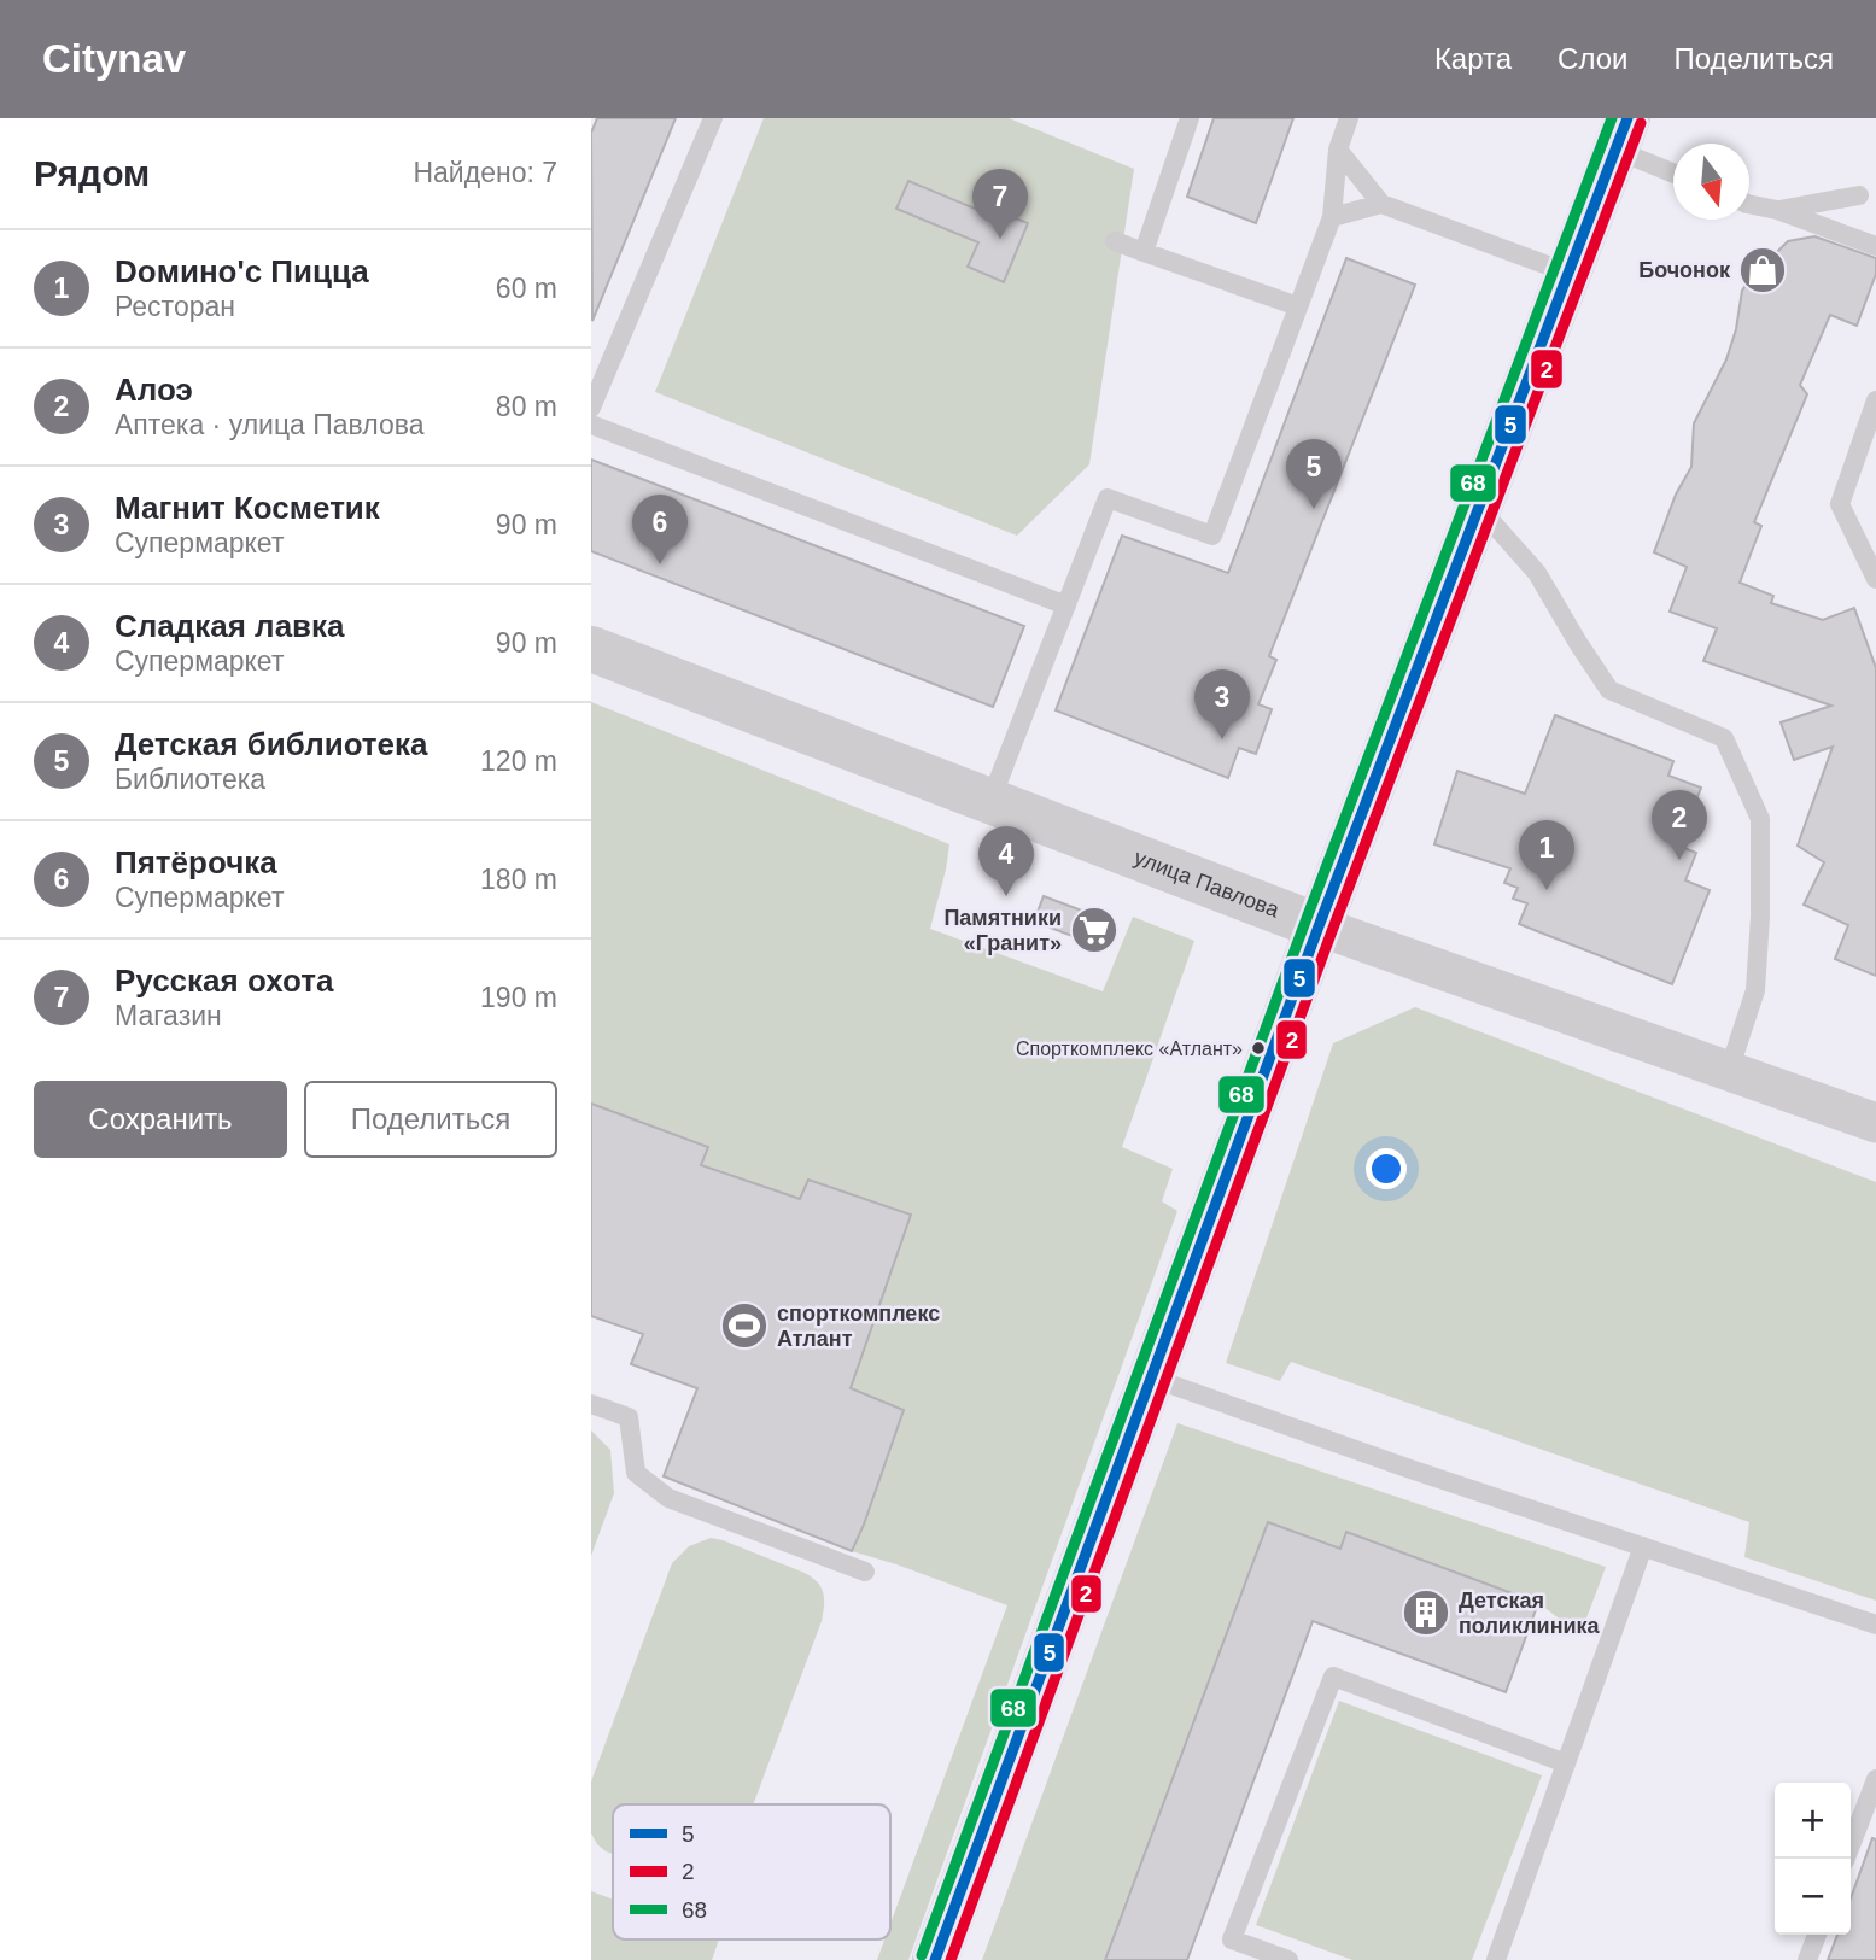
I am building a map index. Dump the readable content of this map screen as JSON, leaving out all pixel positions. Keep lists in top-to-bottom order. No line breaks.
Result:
{"streets":{"main road":["улица Павлова"]},"places":{"shop":["Бочонок"],"supermarket":["Памятники «Гранит»"],"other":["Спорткомплекс «Атлант»"],"sports":["спорткомплекс Атлант"],"building":["Детская поликлиника"]},"lines":["transit line 5","transit line 68","transit line 2"],"legend":["5","2","68"],"north":"bottom","page":{"header":"Citynav","nav":["Карта","Слои","Поделиться"],"heading":["Рядом","Найдено: 7"],"pins":["7","5","6","3","2","1","4"],"list":[{"mark":"1","name":"Doмино'с Пицца","note":"Ресторан","value":"60 m"},{"mark":"2","name":"Алоэ","note":"Аптека · улица Павлова","value":"80 m"},{"mark":"3","name":"Магнит Косметик","note":"Супермаркет","value":"90 m"},{"mark":"4","name":"Сладкая лавка","note":"Супермаркет","value":"90 m"},{"mark":"5","name":"Детская библиотека","note":"Библиотека","value":"120 m"},{"mark":"6","name":"Пятёрочка","note":"Супермаркет","value":"180 m"},{"mark":"7","name":"Русская охота","note":"Магазин","value":"190 m"}],"buttons":["Сохранить","Поделиться"],"map_buttons":["+","−"]}}
